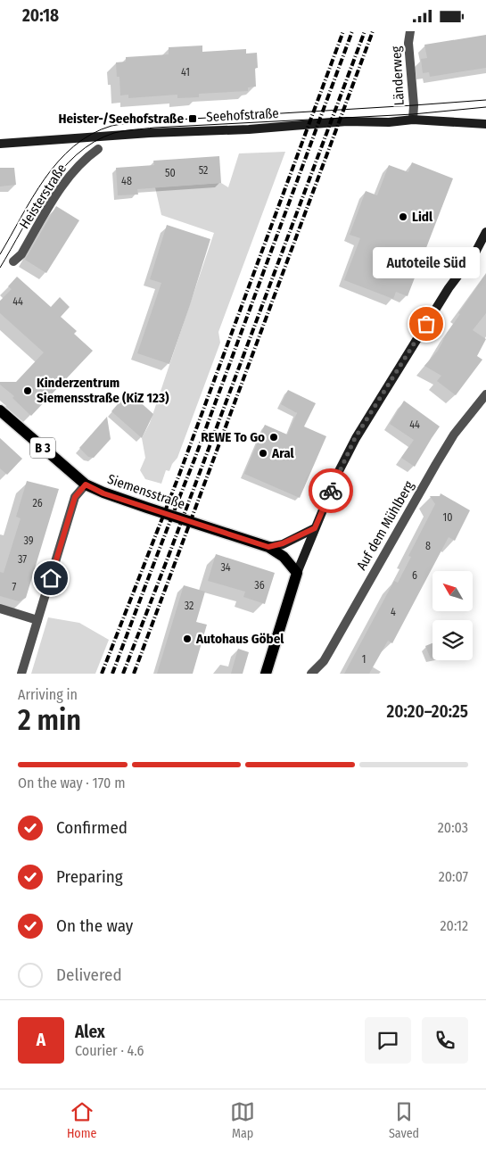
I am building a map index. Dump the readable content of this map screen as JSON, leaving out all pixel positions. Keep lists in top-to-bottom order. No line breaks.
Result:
{"streets":{"main road":["B 3","Siemensstraße"],"street":["Länderweg","Seehofstraße","Heisterstraße","Auf dem Mühlberg"]},"crossings":[["Länderweg","Seehofstraße"]],"places":{"transit":["Heister-/Seehofstraße"],"other":["Lidl","Autoteile Süd","Kinderzentrum Siemensstraße (KiZ 123)","REWE To Go","Aral","Autohaus Göbel"]},"house_numbers":["41","52","50","48","44","44","26","10","39","8","37","34","6","36","7","32","4","1"],"north":"top left","page":{"status":"20:18","bubble":"Autoteile Süd","heading":["2 min","Arriving in","20:20–20:25"],"panel":["Alex","Courier · 4.6"],"bar":"On the way · 170 m","list":[["Confirmed","20:03"],["Preparing","20:07"],["On the way","20:12"],"Delivered"],"round":"A","tabs":["Home","Map","Saved"]}}
